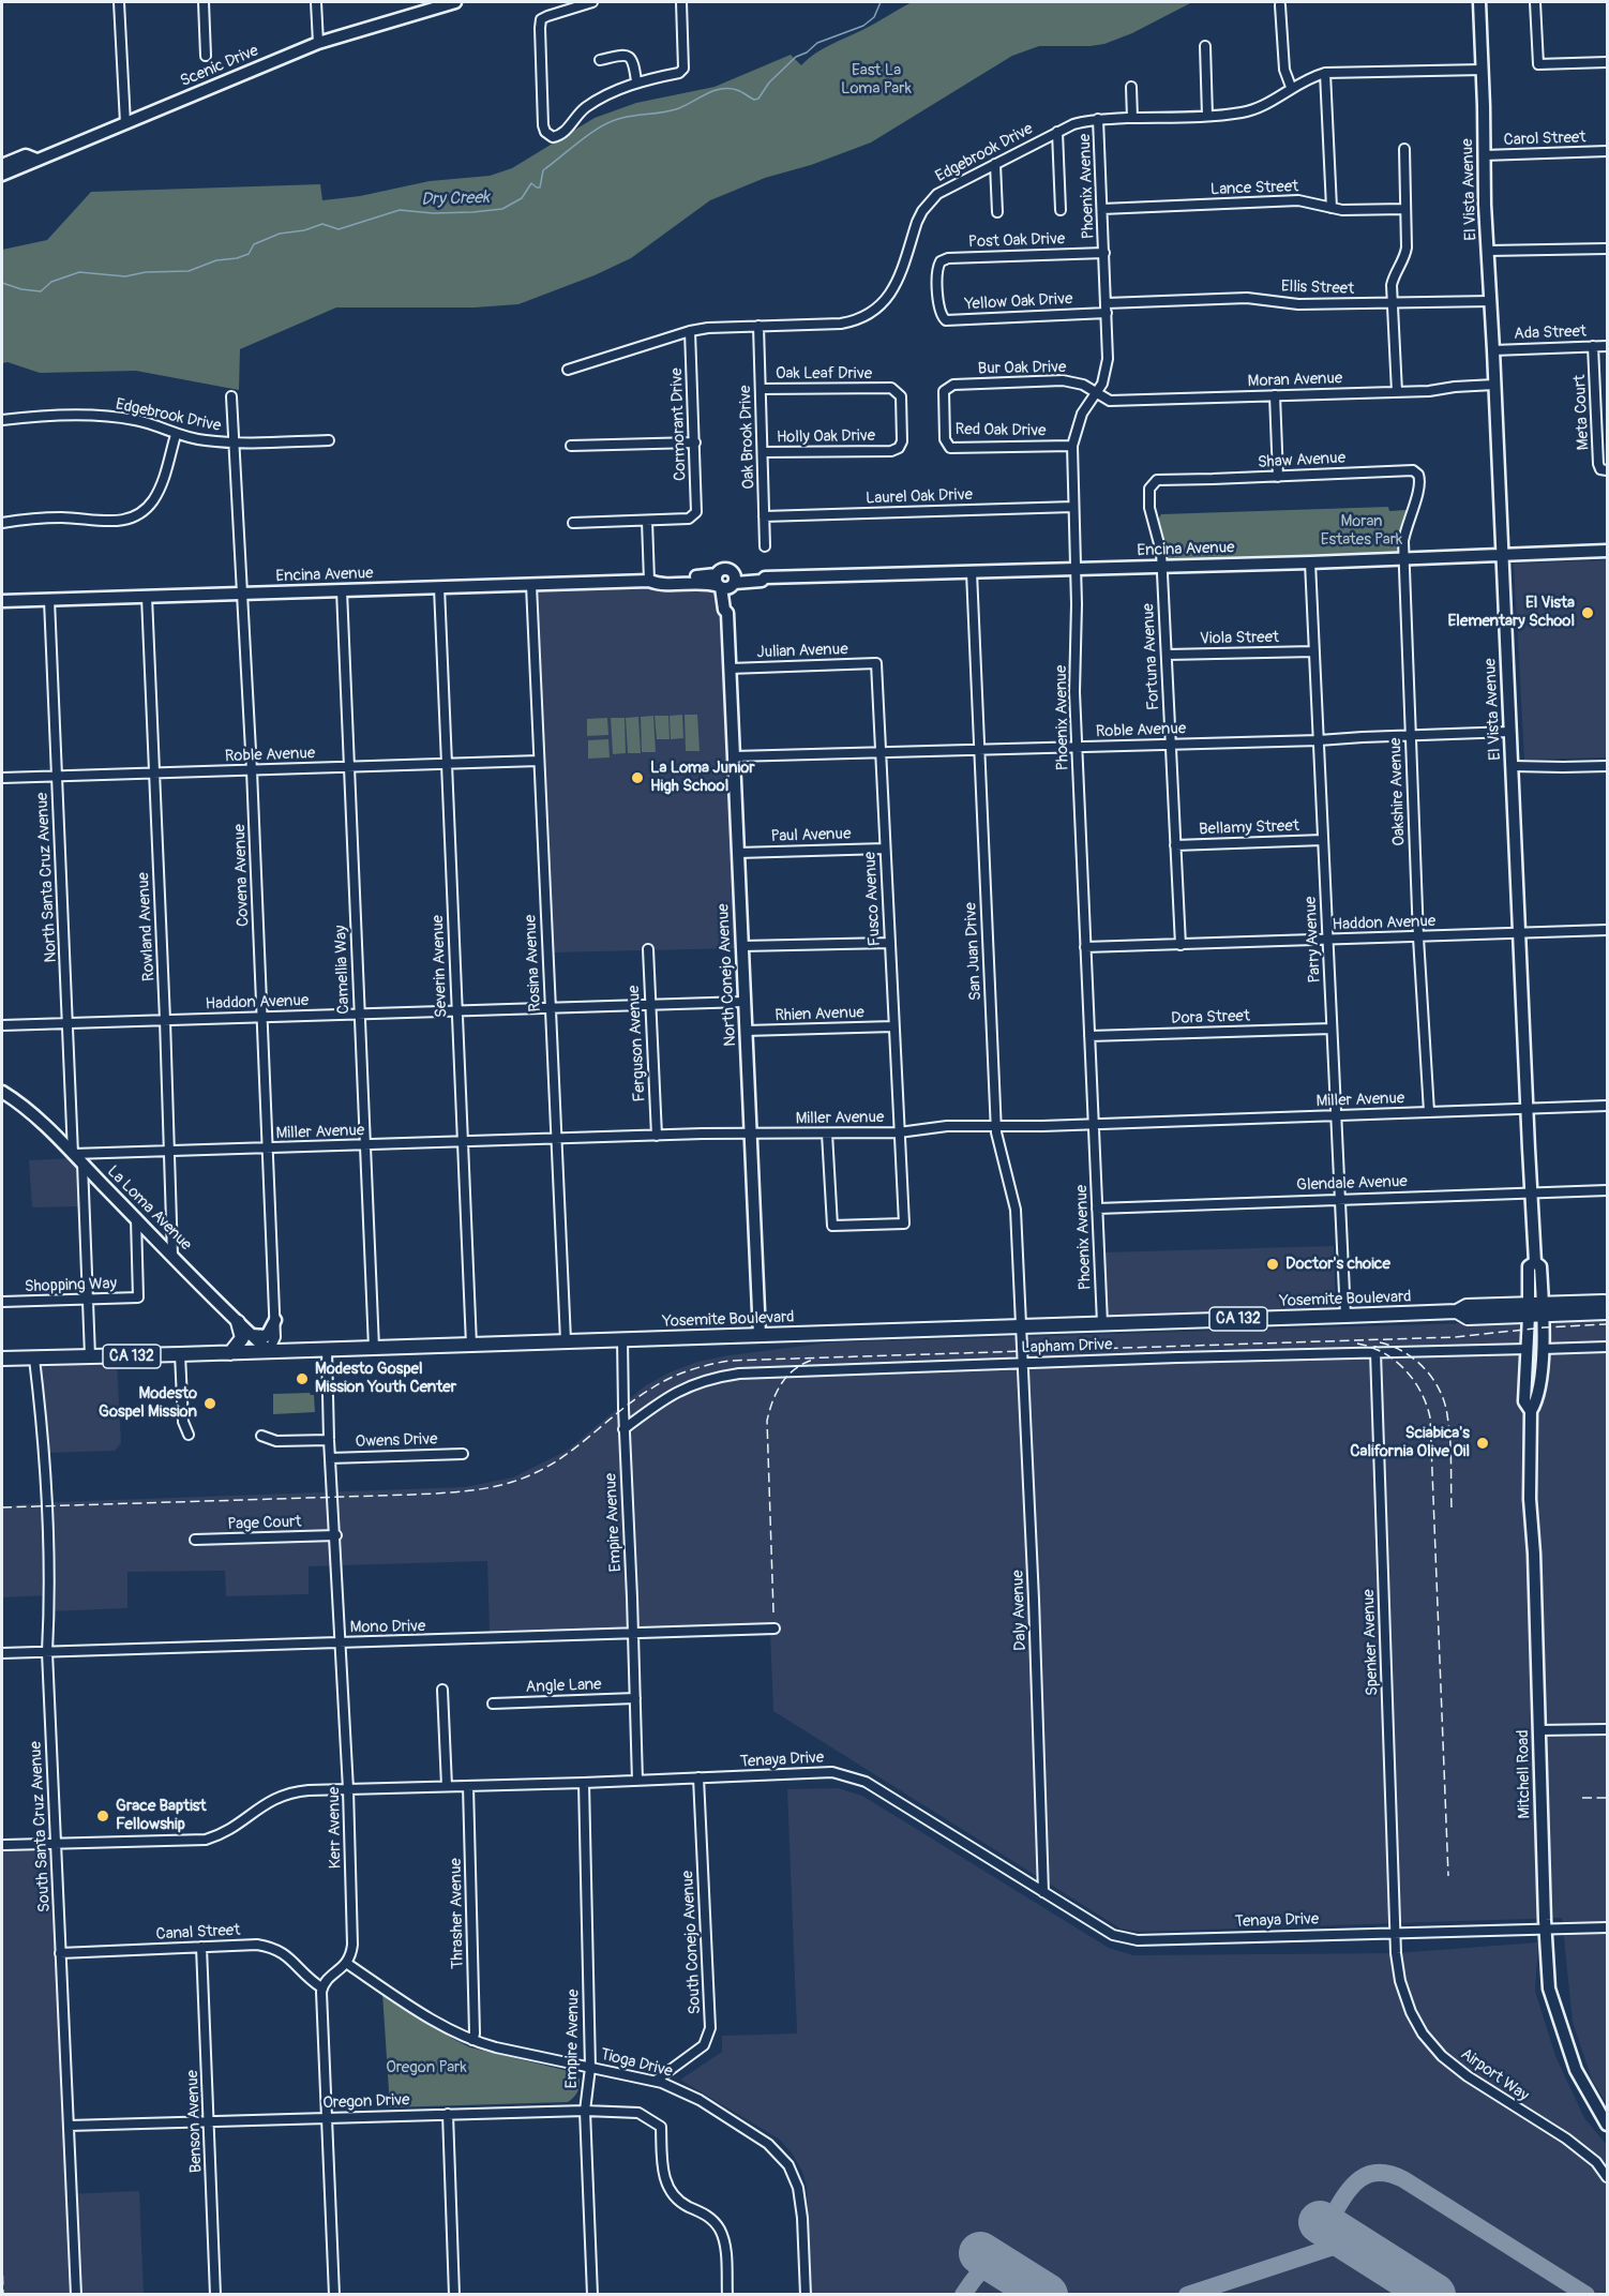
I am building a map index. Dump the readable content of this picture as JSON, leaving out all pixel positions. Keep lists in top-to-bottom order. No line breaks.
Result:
{"streets":{"main road":["Scenic Drive","El Vista Avenue","Encina Avenue","North Conejo Avenue","La Loma Avenue","Yosemite Boulevard","CA 132","Mitchell Road"],"street":["Carol Street","Edgebrook Drive","Phoenix Avenue","Lance Street","Post Oak Drive","Ellis Street","Yellow Oak Drive","Ada Street","Bur Oak Drive","Oak Leaf Drive","Moran Avenue","Meta Court","Cormorant Drive","Red Oak Drive","Oak Brook Drive","Holly Oak Drive","Shaw Avenue","Laurel Oak Drive","Viola Street","Julian Avenue","Fortuna Avenue","Roble Avenue","Oakshire Avenue","Bellamy Street","Paul Avenue","Covena Avenue","North Santa Cruz Avenue","Fusco Avenue","Haddon Avenue","Rowland Avenue","Parry Avenue","San Juan Drive","Rosina Avenue","Severin Avenue","Camellia Way","Rhien Avenue","Dora Street","Ferguson Avenue","Miller Avenue","Glendale Avenue","Shopping Way","Lapham Drive","Owens Drive","Empire Avenue","Page Court","Daly Avenue","Mono Drive","Spenker Avenue","Angle Lane","Tenaya Drive","South Santa Cruz Avenue","Kerr Avenue","Thrasher Avenue","Canal Street","South Conejo Avenue","Tioga Drive","Airport Way","Oregon Drive","Benson Avenue"]},"crossings":[["Carol Street","El Vista Avenue"],["Edgebrook Drive","Phoenix Avenue"],["Edgebrook Drive","El Vista Avenue"],["Edgebrook Drive","Cormorant Drive"],["Edgebrook Drive","Oak Brook Drive"],["Edgebrook Drive","Covena Avenue"],["Phoenix Avenue","Lance Street"],["Phoenix Avenue","Post Oak Drive"],["Phoenix Avenue","Ellis Street"],["Phoenix Avenue","Yellow Oak Drive"],["Phoenix Avenue","Bur Oak Drive"],["Phoenix Avenue","Moran Avenue"],["Phoenix Avenue","Red Oak Drive"],["Phoenix Avenue","Laurel Oak Drive"],["Phoenix Avenue","Encina Avenue"],["Phoenix Avenue","Roble Avenue"],["Phoenix Avenue","Haddon Avenue"],["Phoenix Avenue","Dora Street"],["Phoenix Avenue","Miller Avenue"],["Phoenix Avenue","Glendale Avenue"],["Phoenix Avenue","Yosemite Boulevard"],["El Vista Avenue","Ellis Street"],["El Vista Avenue","Ada Street"],["El Vista Avenue","Moran Avenue"],["El Vista Avenue","Encina Avenue"],["El Vista Avenue","Roble Avenue"],["El Vista Avenue","Haddon Avenue"],["El Vista Avenue","Miller Avenue"],["El Vista Avenue","Glendale Avenue"],["El Vista Avenue","Yosemite Boulevard"],["El Vista Avenue","Mitchell Road"],["Post Oak Drive","Yellow Oak Drive"],["Ada Street","Meta Court"],["Bur Oak Drive","Moran Avenue"],["Bur Oak Drive","Red Oak Drive"],["Oak Leaf Drive","Oak Brook Drive"],["Oak Leaf Drive","Holly Oak Drive"],["Oak Brook Drive","Holly Oak Drive"],["Oak Brook Drive","Laurel Oak Drive"],["Shaw Avenue","Fortuna Avenue"],["Shaw Avenue","Oakshire Avenue"],["Encina Avenue","Fortuna Avenue"],["Encina Avenue","Oakshire Avenue"],["Encina Avenue","Covena Avenue"],["Encina Avenue","North Santa Cruz Avenue"],["Encina Avenue","Rowland Avenue"],["Encina Avenue","Parry Avenue"],["Encina Avenue","San Juan Drive"],["Encina Avenue","Rosina Avenue"],["Encina Avenue","Severin Avenue"],["Encina Avenue","Camellia Way"],["Encina Avenue","North Conejo Avenue"],["Viola Street","Fortuna Avenue"],["Viola Street","Parry Avenue"],["Julian Avenue","Fusco Avenue"],["Julian Avenue","North Conejo Avenue"],["Fortuna Avenue","Roble Avenue"],["Fortuna Avenue","Bellamy Street"],["Fortuna Avenue","Haddon Avenue"],["Roble Avenue","Oakshire Avenue"],["Roble Avenue","Covena Avenue"],["Roble Avenue","North Santa Cruz Avenue"],["Roble Avenue","Fusco Avenue"],["Roble Avenue","Rowland Avenue"],["Roble Avenue","Parry Avenue"],["Roble Avenue","San Juan Drive"],["Roble Avenue","Rosina Avenue"],["Roble Avenue","Severin Avenue"],["Roble Avenue","Camellia Way"],["Roble Avenue","North Conejo Avenue"],["Oakshire Avenue","Haddon Avenue"],["Oakshire Avenue","Miller Avenue"],["Bellamy Street","Parry Avenue"],["Paul Avenue","Fusco Avenue"],["Paul Avenue","North Conejo Avenue"],["Covena Avenue","Haddon Avenue"],["Covena Avenue","Miller Avenue"],["Covena Avenue","La Loma Avenue"],["Covena Avenue","Yosemite Boulevard"],["North Santa Cruz Avenue","Haddon Avenue"],["North Santa Cruz Avenue","Miller Avenue"],["North Santa Cruz Avenue","La Loma Avenue"],["Fusco Avenue","Rhien Avenue"],["Fusco Avenue","Miller Avenue"],["Haddon Avenue","Rowland Avenue"],["Haddon Avenue","Parry Avenue"],["Haddon Avenue","Rosina Avenue"],["Haddon Avenue","Severin Avenue"],["Haddon Avenue","Camellia Way"],["Haddon Avenue","North Conejo Avenue"],["Haddon Avenue","Ferguson Avenue"],["Rowland Avenue","Miller Avenue"],["Rowland Avenue","La Loma Avenue"],["Parry Avenue","Dora Street"],["Parry Avenue","Miller Avenue"],["Parry Avenue","Glendale Avenue"],["Parry Avenue","Yosemite Boulevard"],["San Juan Drive","Miller Avenue"],["San Juan Drive","Yosemite Boulevard"],["San Juan Drive","Daly Avenue"],["Rosina Avenue","Miller Avenue"],["Rosina Avenue","Yosemite Boulevard"],["Severin Avenue","Miller Avenue"],["Severin Avenue","Yosemite Boulevard"],["Camellia Way","Miller Avenue"],["Camellia Way","Yosemite Boulevard"],["North Conejo Avenue","Rhien Avenue"],["North Conejo Avenue","Miller Avenue"],["North Conejo Avenue","Yosemite Boulevard"],["Ferguson Avenue","Miller Avenue"],["Miller Avenue","La Loma Avenue"],["La Loma Avenue","Shopping Way"],["La Loma Avenue","Yosemite Boulevard"],["Yosemite Boulevard","Empire Avenue"],["Yosemite Boulevard","Daly Avenue"],["Yosemite Boulevard","Mitchell Road"],["Yosemite Boulevard","South Santa Cruz Avenue"],["Yosemite Boulevard","Kerr Avenue"],["Lapham Drive","Empire Avenue"],["Lapham Drive","Daly Avenue"],["Lapham Drive","Spenker Avenue"],["Lapham Drive","Mitchell Road"],["Owens Drive","Kerr Avenue"],["Empire Avenue","Mono Drive"],["Empire Avenue","Angle Lane"],["Empire Avenue","Tenaya Drive"],["Empire Avenue","Tioga Drive"],["Empire Avenue","Oregon Drive"],["Page Court","Kerr Avenue"],["Daly Avenue","Tenaya Drive"],["Mono Drive","South Santa Cruz Avenue"],["Mono Drive","Kerr Avenue"],["Spenker Avenue","Tenaya Drive"],["Spenker Avenue","Airport Way"],["Tenaya Drive","Mitchell Road"],["Tenaya Drive","South Santa Cruz Avenue"],["Tenaya Drive","Kerr Avenue"],["Tenaya Drive","Thrasher Avenue"],["Tenaya Drive","South Conejo Avenue"],["Tenaya Drive","Airport Way"],["South Santa Cruz Avenue","Canal Street"],["South Santa Cruz Avenue","Oregon Drive"],["Kerr Avenue","Tioga Drive"],["Thrasher Avenue","Tioga Drive"],["Canal Street","Benson Avenue"],["South Conejo Avenue","Tioga Drive"],["Oregon Drive","Benson Avenue"]],"water":["Dry Creek"],"parks":["East La Loma Park","Moran Estates Park","Oregon Park"],"places":["El Vista Elementary School","La Loma Junior High School","Doctor's choice","Modesto Gospel Mission Youth Center","Modesto Gospel Mission","Sciabica's California Olive Oil","Grace Baptist Fellowship"]}
